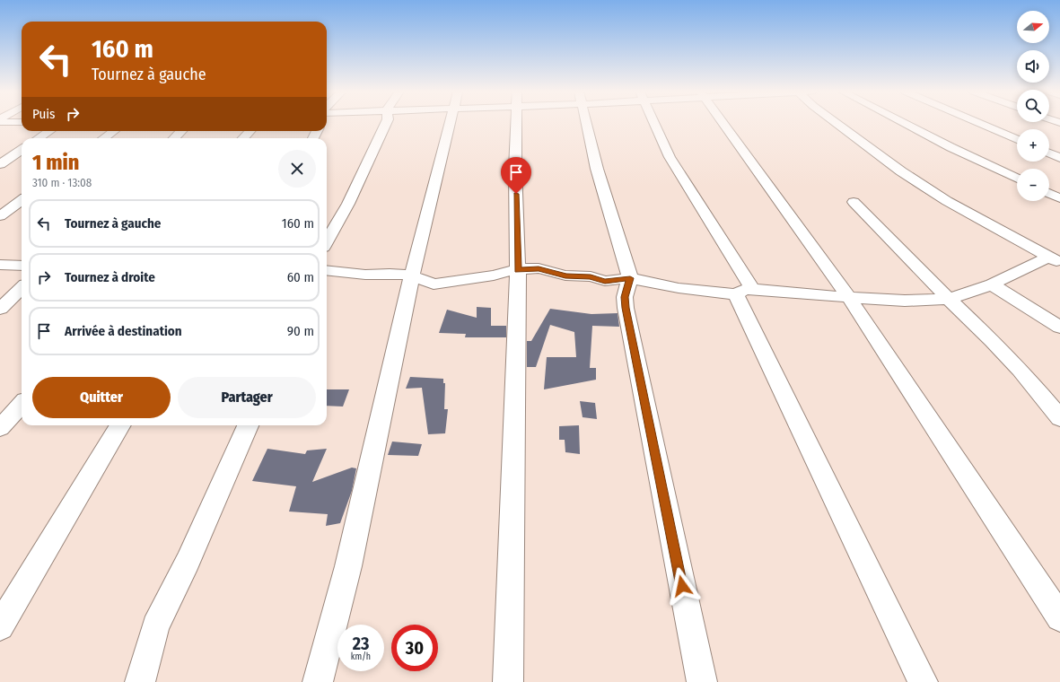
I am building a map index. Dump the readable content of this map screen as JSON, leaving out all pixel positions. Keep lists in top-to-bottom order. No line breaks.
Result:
{"north":"right","page":{"map_buttons":["+","−"],"turn":["160 m","Tournez à gauche"],"then":"Puis","heading":["1 min","310 m · 13:08"],"list":[{"name":"Tournez à gauche","value":"160 m"},{"name":"Tournez à droite","value":"60 m"},{"name":"Arrivée à destination","value":"90 m"}],"buttons":["Quitter","Partager"],"speed":"23 km/h","limit":"30"}}
